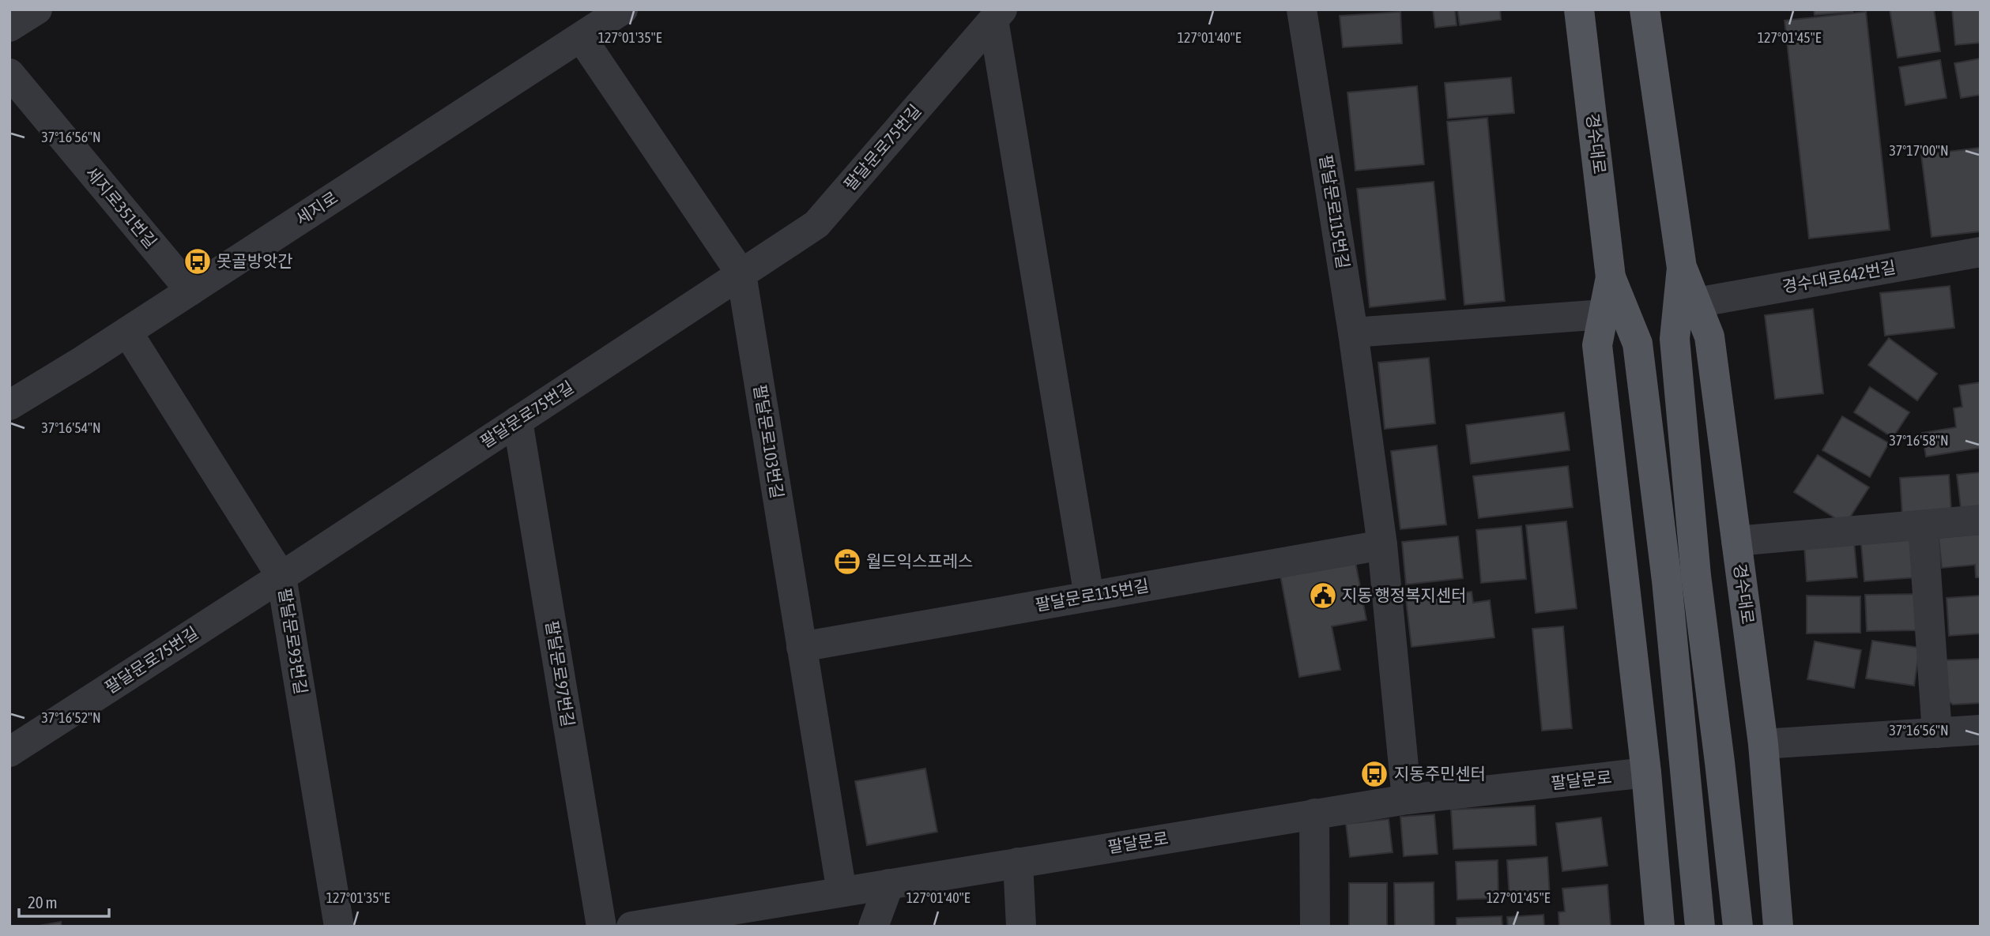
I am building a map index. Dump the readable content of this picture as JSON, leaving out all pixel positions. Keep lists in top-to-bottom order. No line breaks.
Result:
{"streets":{"main road":["경수대로"],"street":["팔달문로75번길","세지로351번길","세지로","팔달문로115번길","경수대로642번길","팔달문로103번길","팔달문로93번길","팔달문로97번길","팔달문로"]},"crossings":[["경수대로","경수대로642번길"],["경수대로","팔달문로"],["팔달문로75번길","팔달문로115번길"],["팔달문로75번길","팔달문로103번길"],["팔달문로75번길","팔달문로93번길"],["팔달문로75번길","팔달문로97번길"],["세지로351번길","세지로"],["세지로","팔달문로103번길"],["세지로","팔달문로93번길"],["팔달문로115번길","팔달문로103번길"],["팔달문로115번길","팔달문로"],["팔달문로103번길","팔달문로"]],"places":{"bus stop":["못골방앗간","지동주민센터"],"office":["월드익스프레스"],"public building":["지동 행정복지센터"]},"scale_bar":"20 m","coordinates":["127°01'35\"E","127°01'40\"E","127°01'45\"E","37°16'56\"N","37°17'00\"N","37°16'54\"N","37°16'58\"N","37°16'52\"N"]}
